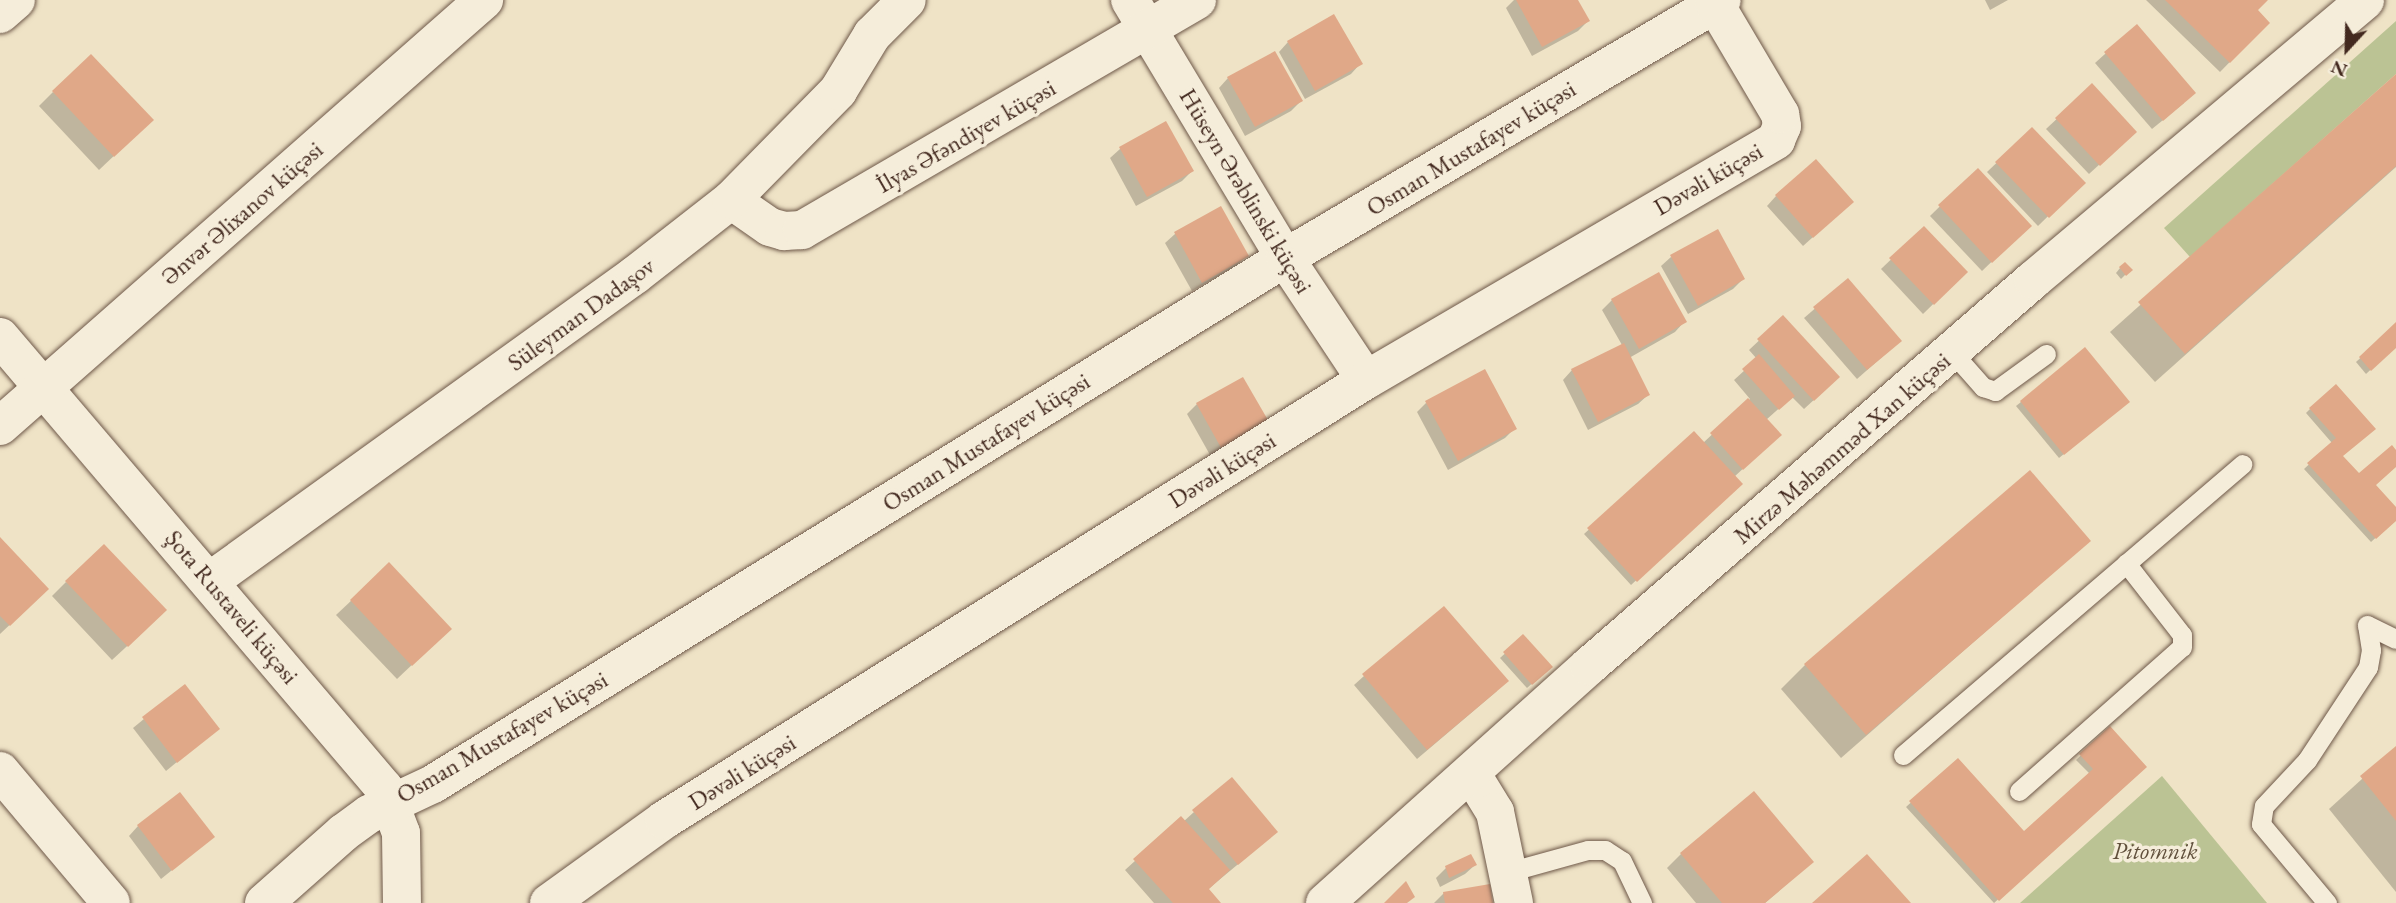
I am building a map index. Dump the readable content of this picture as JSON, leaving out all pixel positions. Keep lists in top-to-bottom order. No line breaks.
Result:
{"streets":{"street":["İlyas Əfəndiyev küçəsi","Osman Mustafayev küçəsi","Dəvəli küçəsi","Hüseyn Ərəblinski küçəsi","Ənvər Əlixanov küçəsi","Süleyman Dadaşov","Mirzə Məhəmməd Xan küçəsi","Şota Rustaveli küçəsi"]},"crossings":[["İlyas Əfəndiyev küçəsi","Hüseyn Ərəblinski küçəsi"],["İlyas Əfəndiyev küçəsi","Süleyman Dadaşov"],["Osman Mustafayev küçəsi","Dəvəli küçəsi"],["Osman Mustafayev küçəsi","Hüseyn Ərəblinski küçəsi"],["Osman Mustafayev küçəsi","Şota Rustaveli küçəsi"],["Dəvəli küçəsi","Hüseyn Ərəblinski küçəsi"],["Ənvər Əlixanov küçəsi","Şota Rustaveli küçəsi"],["Süleyman Dadaşov","Şota Rustaveli küçəsi"]],"parks":["Pitomnik"],"north":"bottom"}
